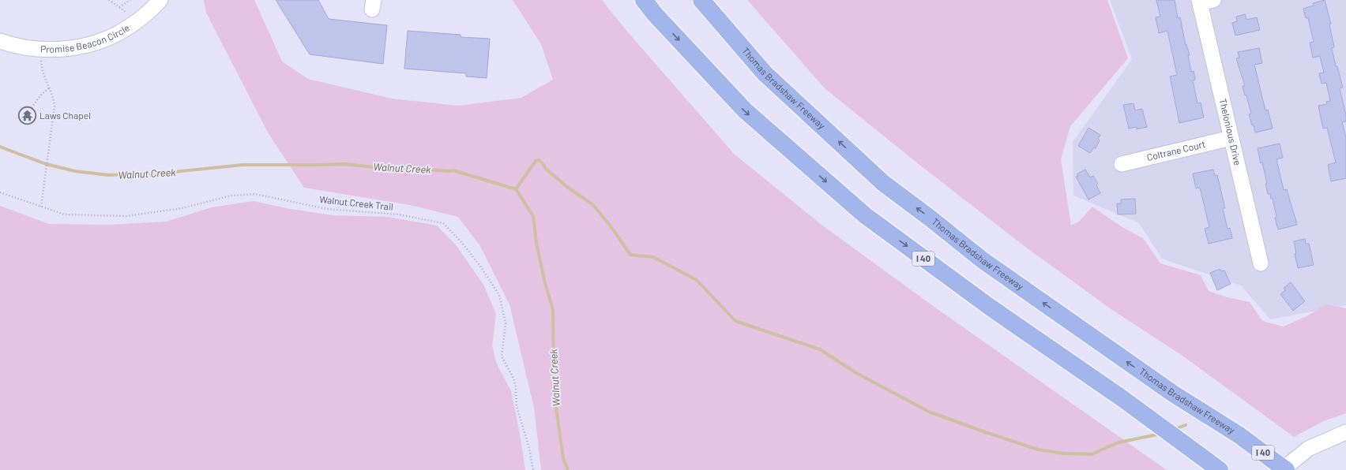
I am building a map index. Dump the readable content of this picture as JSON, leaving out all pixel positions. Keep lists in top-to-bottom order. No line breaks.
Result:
{"streets":{"highway":["Thomas Bradshaw Freeway","I 40"],"street":["Promise Beacon Circle","Thelonious Drive","Coltrane Court"],"path":["Walnut Creek Trail"]},"crossings":[["Thelonious Drive","Coltrane Court"]],"water":["Walnut Creek"],"places":{"temple":["Laws Chapel"]}}
